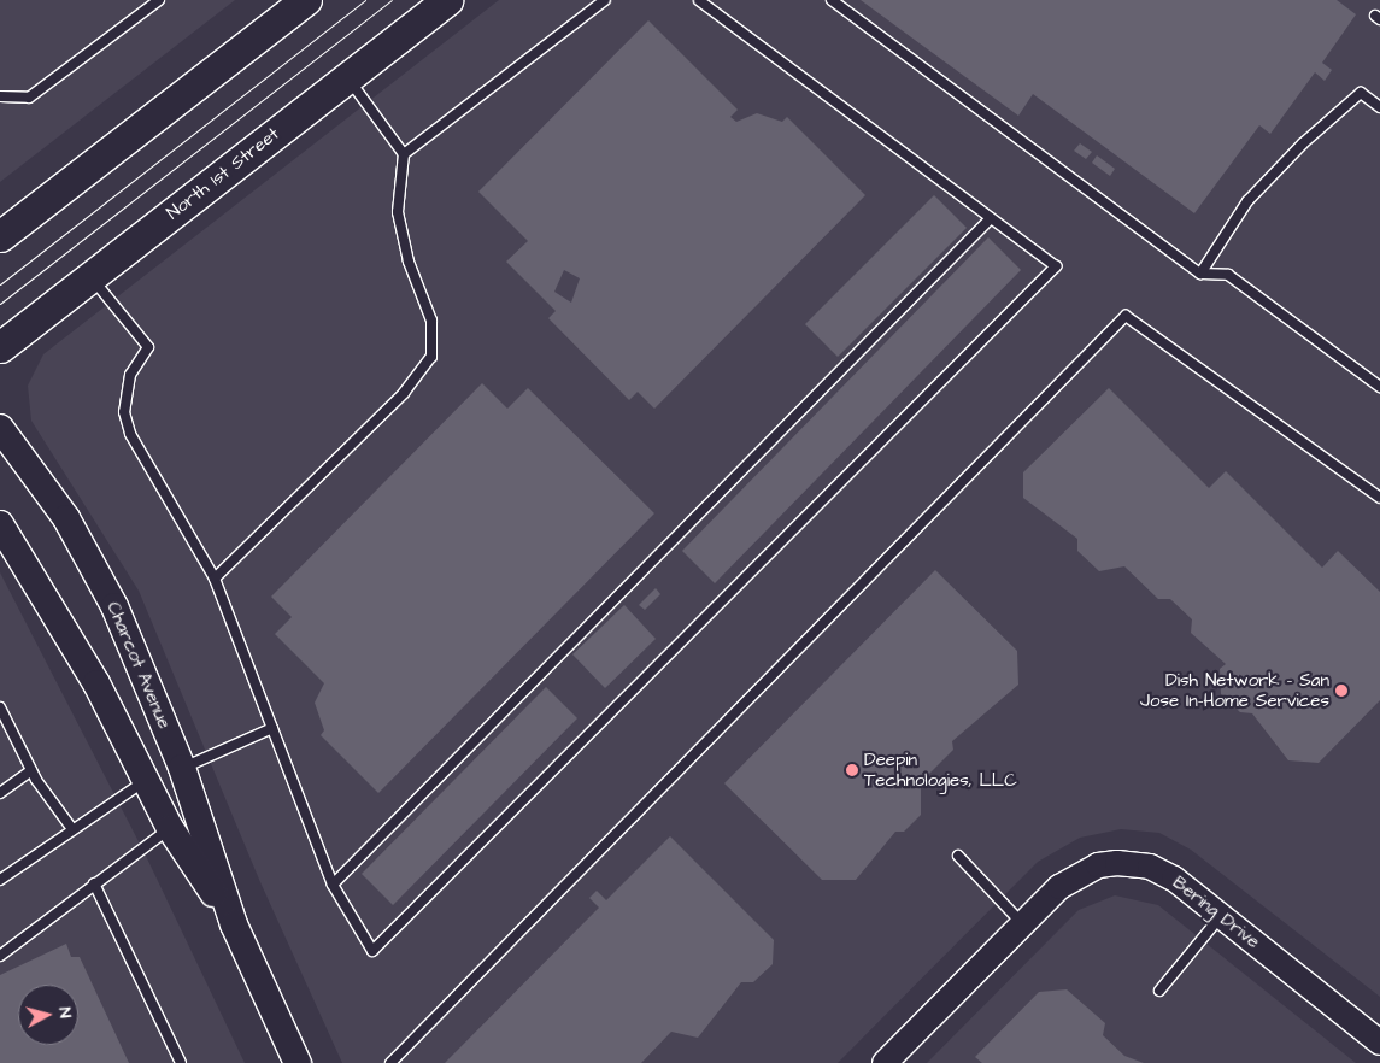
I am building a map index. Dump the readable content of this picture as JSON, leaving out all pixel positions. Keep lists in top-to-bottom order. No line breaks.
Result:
{"streets":{"main road":["North 1st Street","Charcot Avenue"],"street":["Bering Drive"]},"places":["Dish Network - San Jose In-Home Services","Deepin Technologies, LLC"],"north":"right"}
